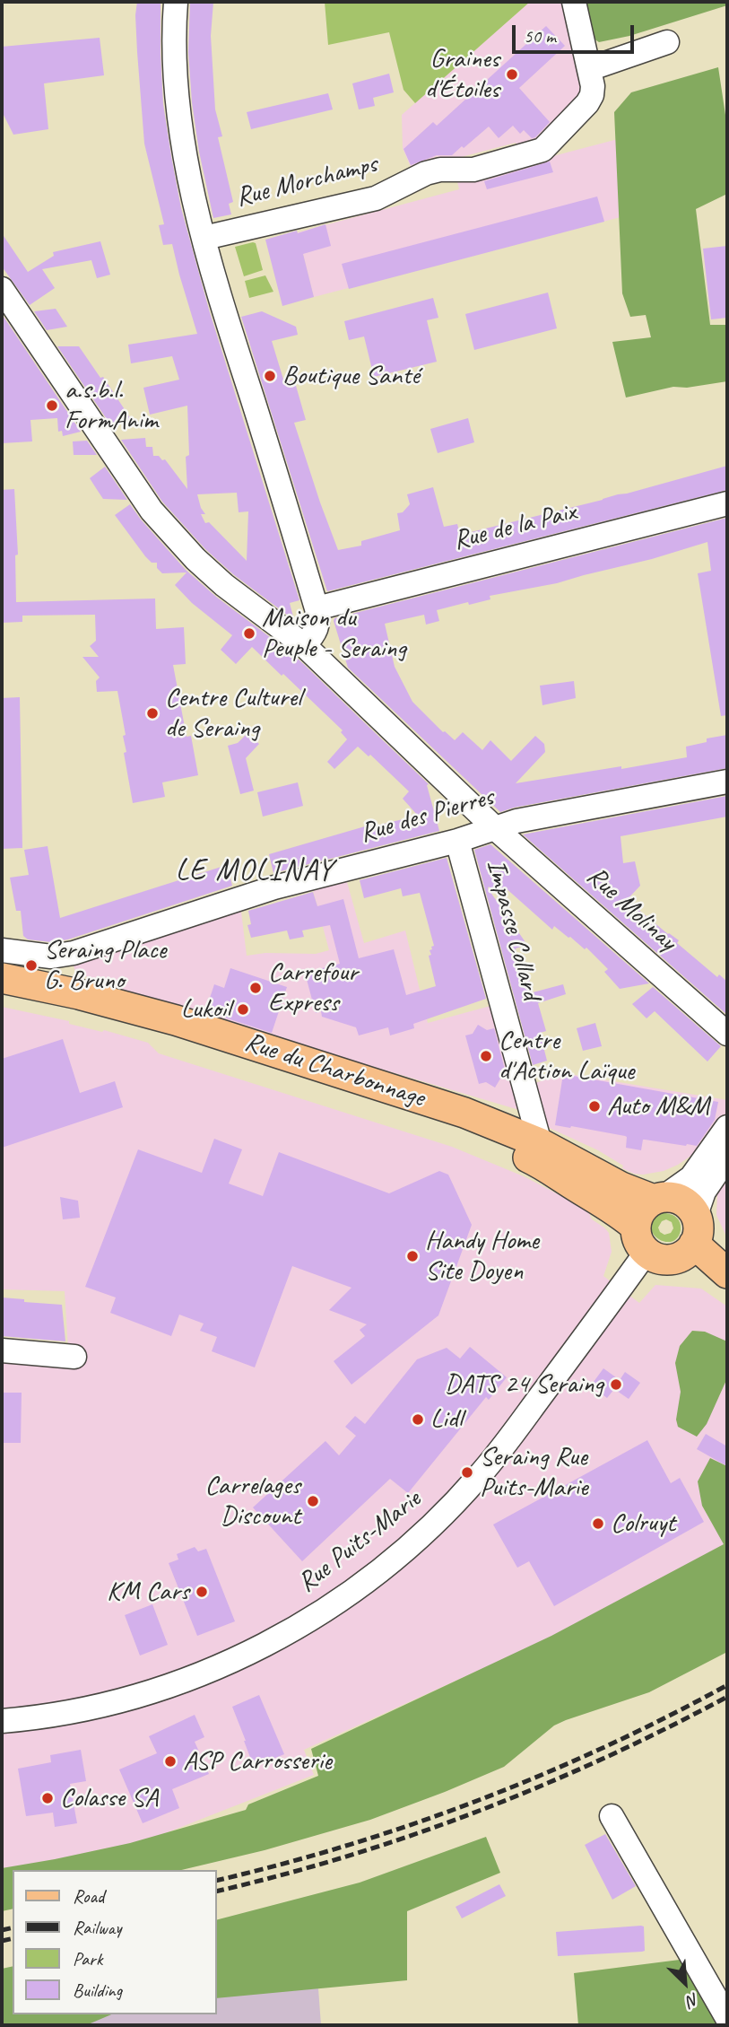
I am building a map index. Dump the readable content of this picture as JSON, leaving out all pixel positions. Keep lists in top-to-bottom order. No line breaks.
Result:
{"streets":{"main road":["Rue du Charbonnage"],"street":["Rue Morchamps","Rue de la Paix","Rue des Pierres","Rue Molinay","Impasse Collard","Rue Puits-Marie"]},"crossings":[["Rue Morchamps","Rue de la Paix"],["Rue Morchamps","Rue Molinay"],["Rue des Pierres","Rue Molinay"],["Rue des Pierres","Impasse Collard"],["Impasse Collard","Rue du Charbonnage"],["Rue du Charbonnage","Rue Puits-Marie"]],"districts":["LE MOLINAY"],"places":["Graines d'Étoiles","Boutique Santé","a.s.b.l. FormAnim","Maison du Peuple - Seraing","Centre Culturel de Seraing","Seraing Place G. Bruno","Carrefour Express","Lukoil","Centre d'Action Laïque","Auto M&M","Handy Home Site Doyen","DATS 24 Seraing","Lidl","Seraing Rue Puits-Marie","Carrelages Discount","Colruyt","KM Cars","ASP Carrosserie","Colasse SA"],"legend":["Road","Railway","Park","Building"],"scale_bar":"50 m","north":"bottom right"}
